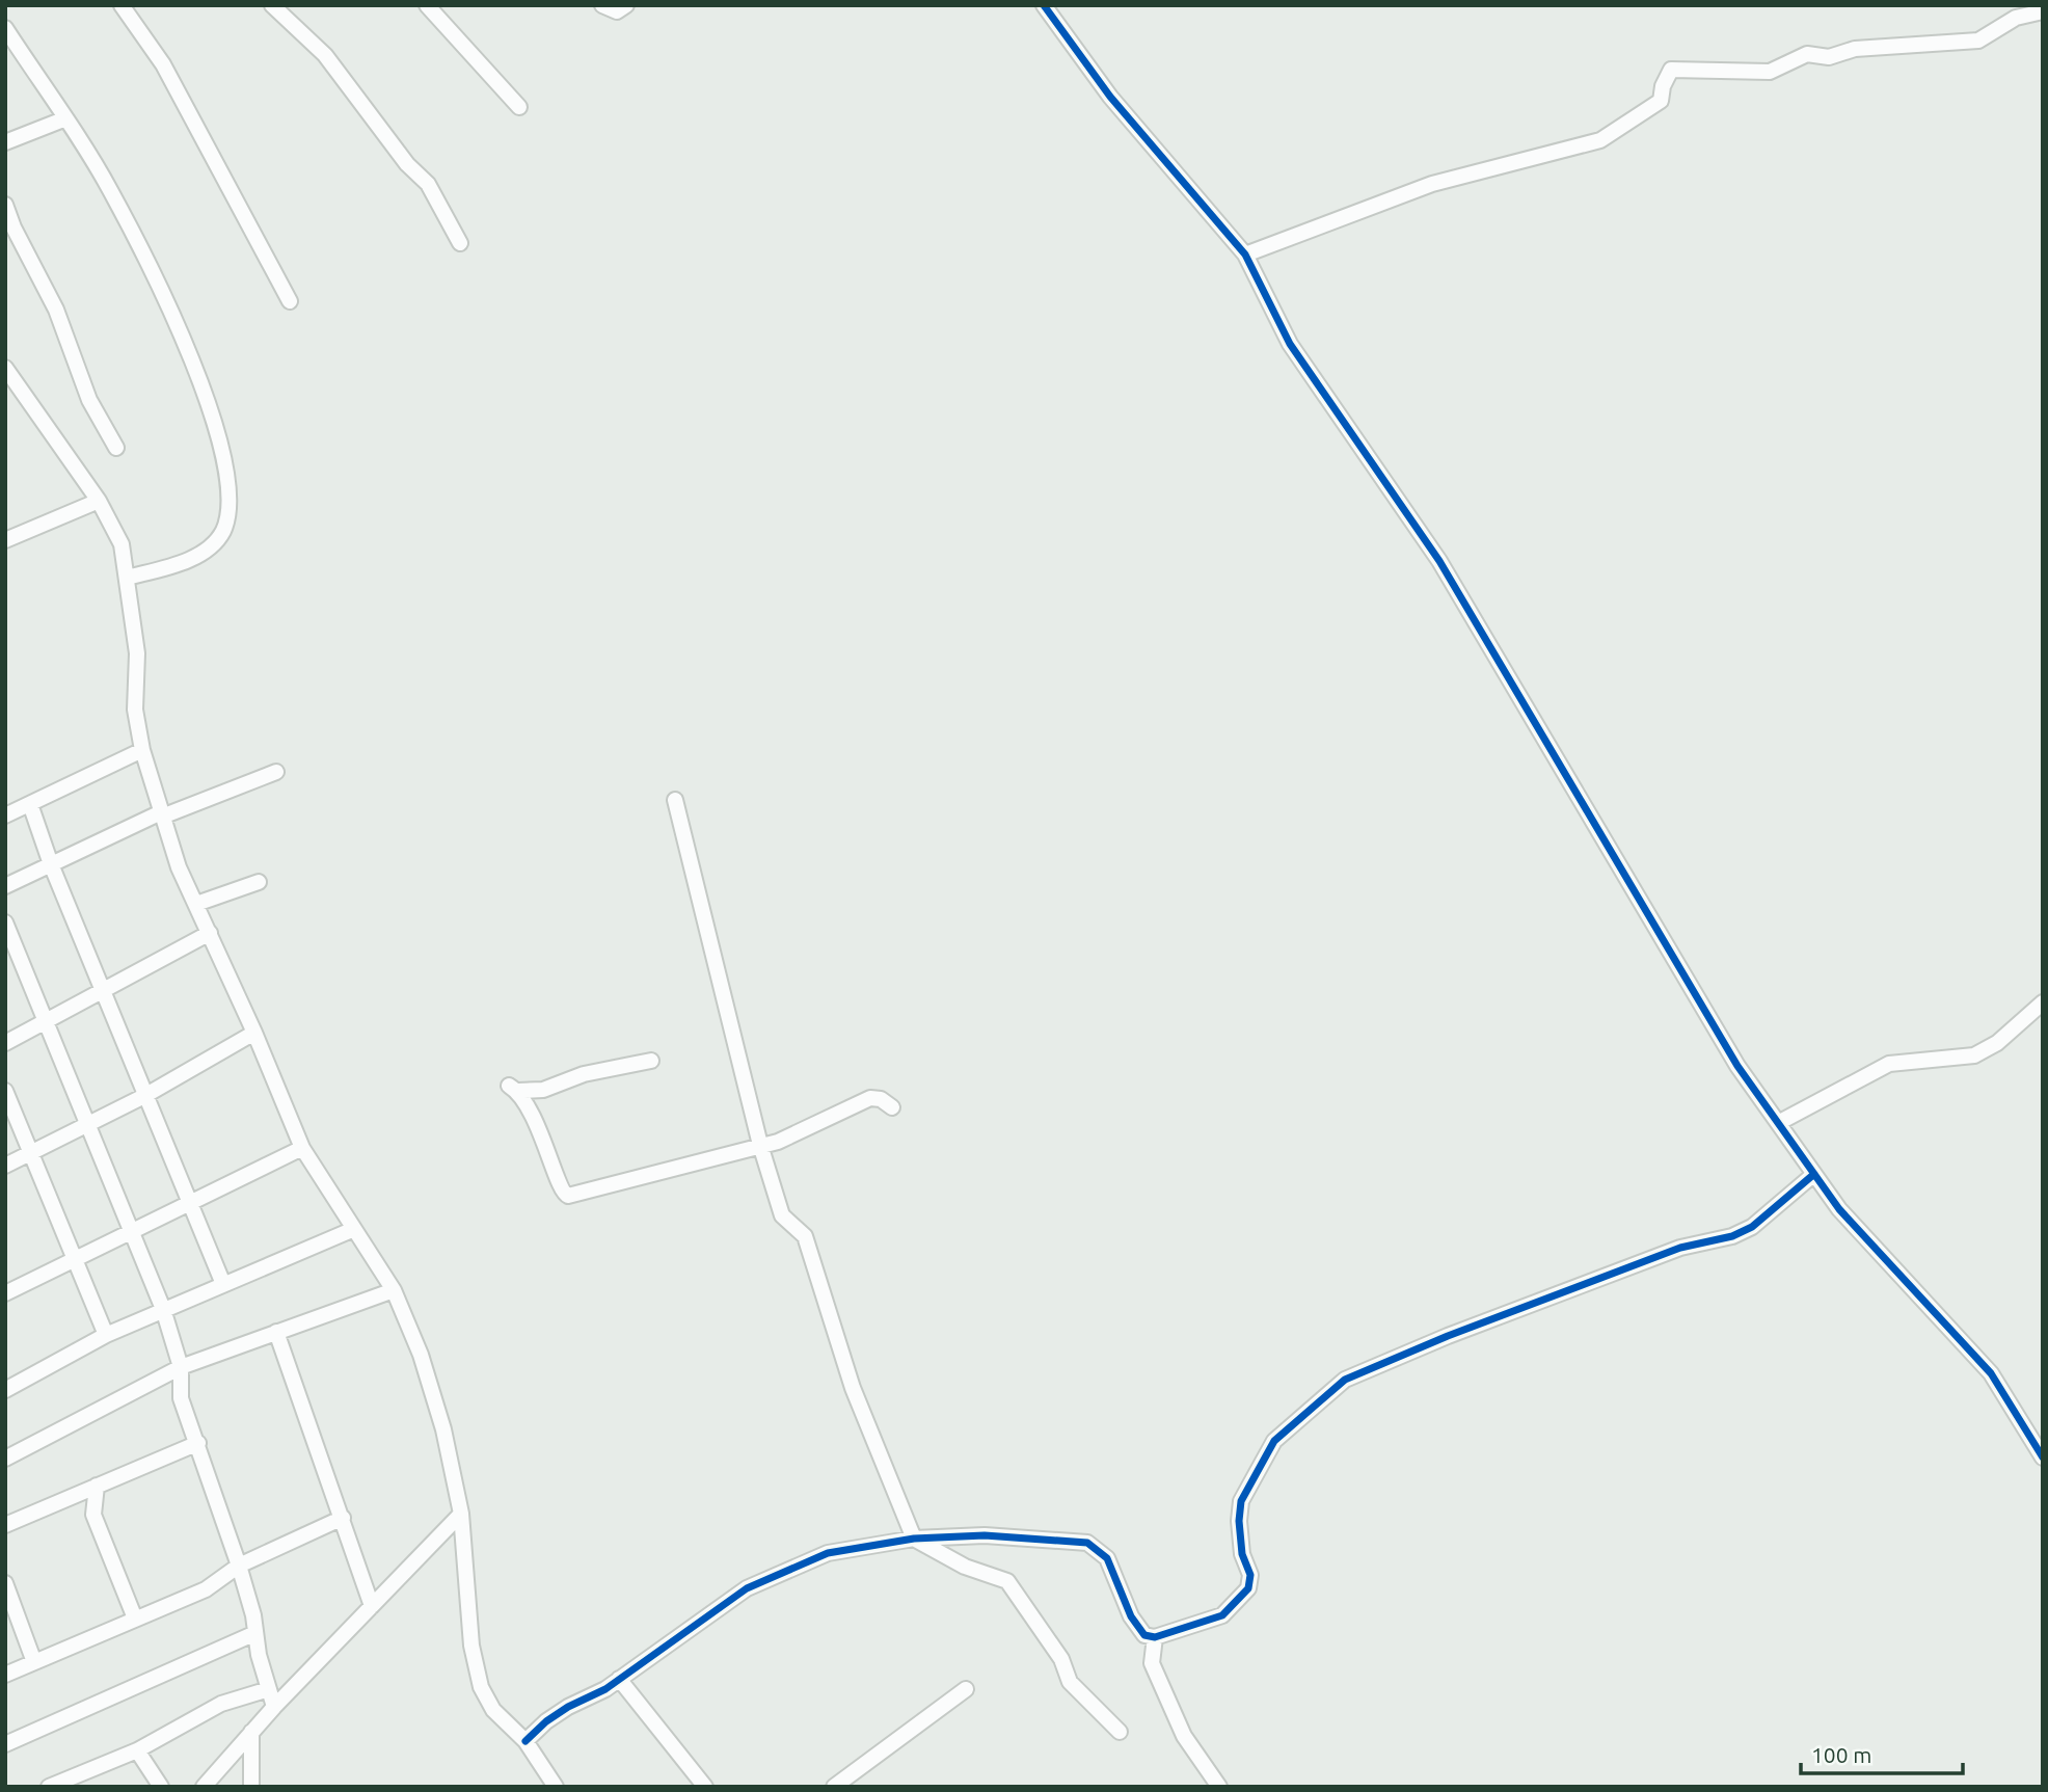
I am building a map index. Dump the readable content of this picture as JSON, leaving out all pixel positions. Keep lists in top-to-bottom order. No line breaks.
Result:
{"scale_bar":"100 m"}
